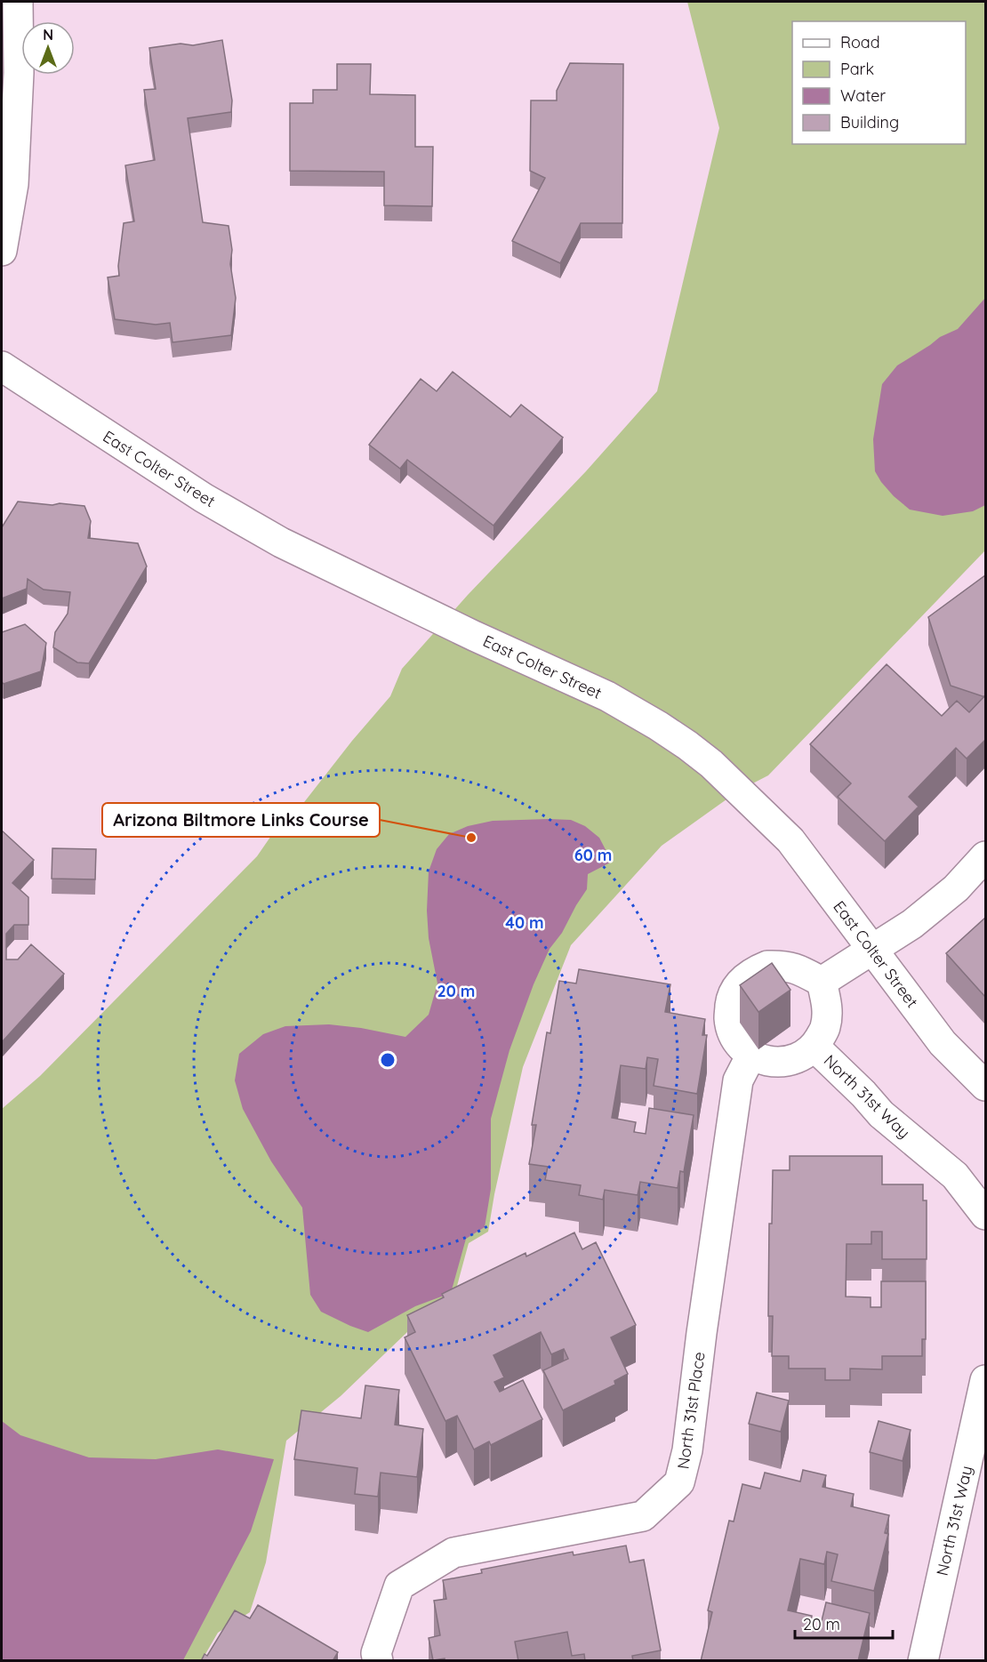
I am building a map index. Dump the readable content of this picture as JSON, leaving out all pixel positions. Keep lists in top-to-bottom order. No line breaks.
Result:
{"streets":{"street":["East Colter Street","North 31st Way","North 31st Place"]},"crossings":[["North 31st Way","North 31st Place"]],"places":["Arizona Biltmore Links Course"],"legend":["Road","Park","Water","Building"],"scale_bar":"20 m","north":"top","rings":["60 m","40 m","20 m"]}
